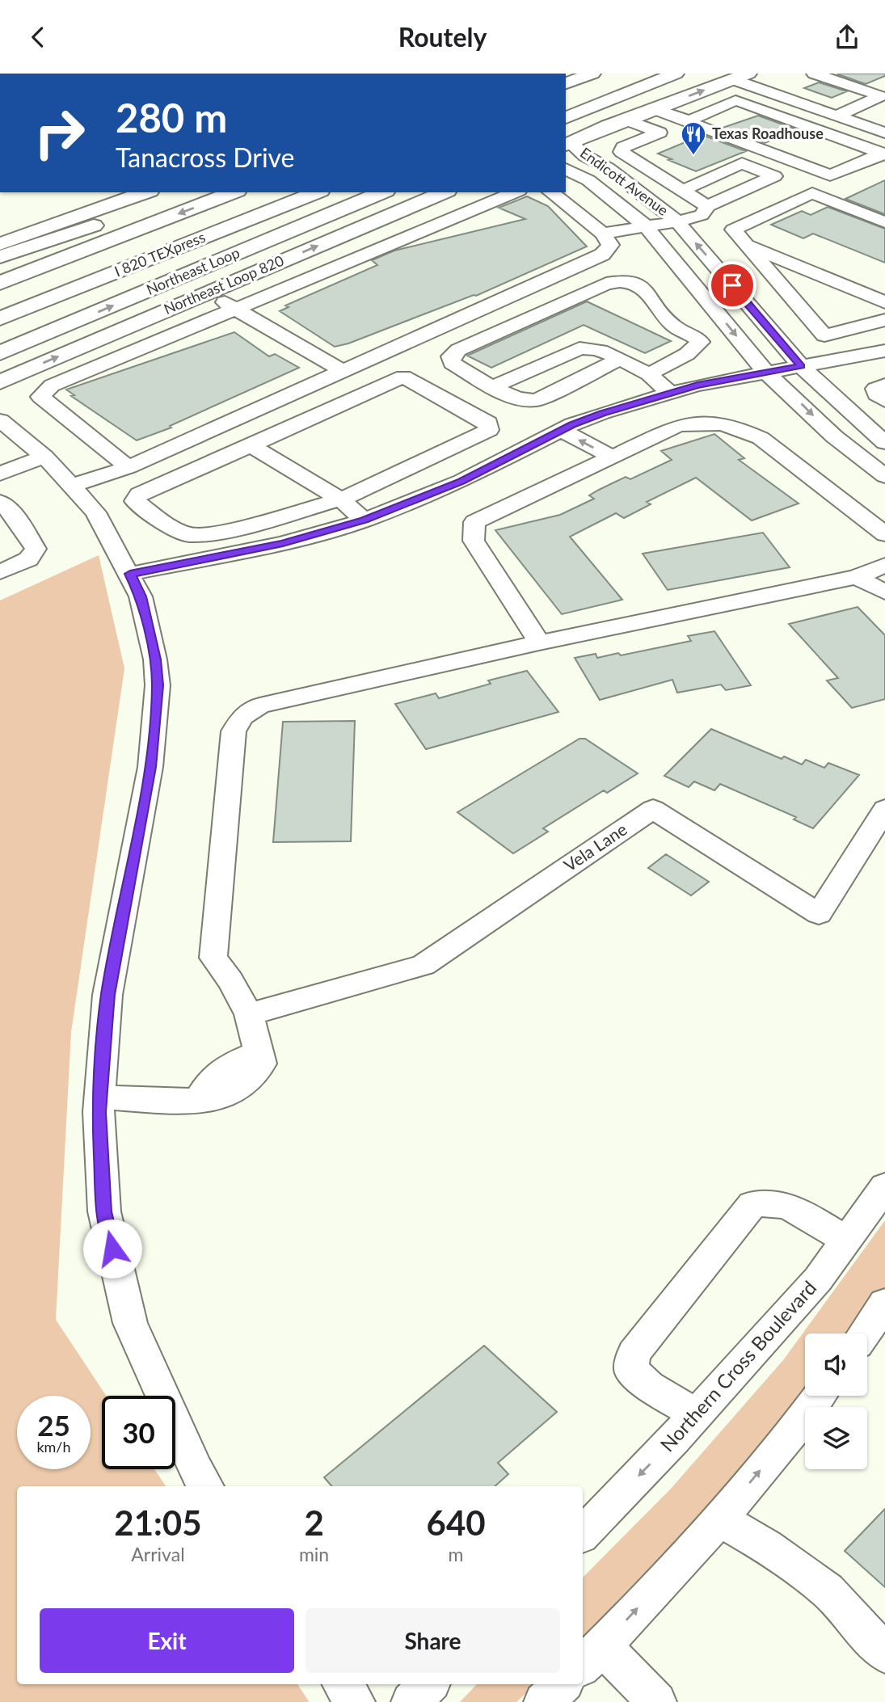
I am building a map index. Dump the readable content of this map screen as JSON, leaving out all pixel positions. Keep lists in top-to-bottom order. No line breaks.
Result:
{"streets":{"main road":["I 820 TEXpress","Northeast Loop","Northeast Loop 820"],"street":["Endicott Avenue","Vela Lane","Northern Cross Boulevard"]},"places":{"restaurant":["Texas Roadhouse"]},"page":{"header":"Routely","turn":["280 m","Tanacross Drive"],"speed":"25 km/h","limit":"30","eta":["21:05","Arrival","2","min","640","m"],"buttons":["Exit","Share"]}}
